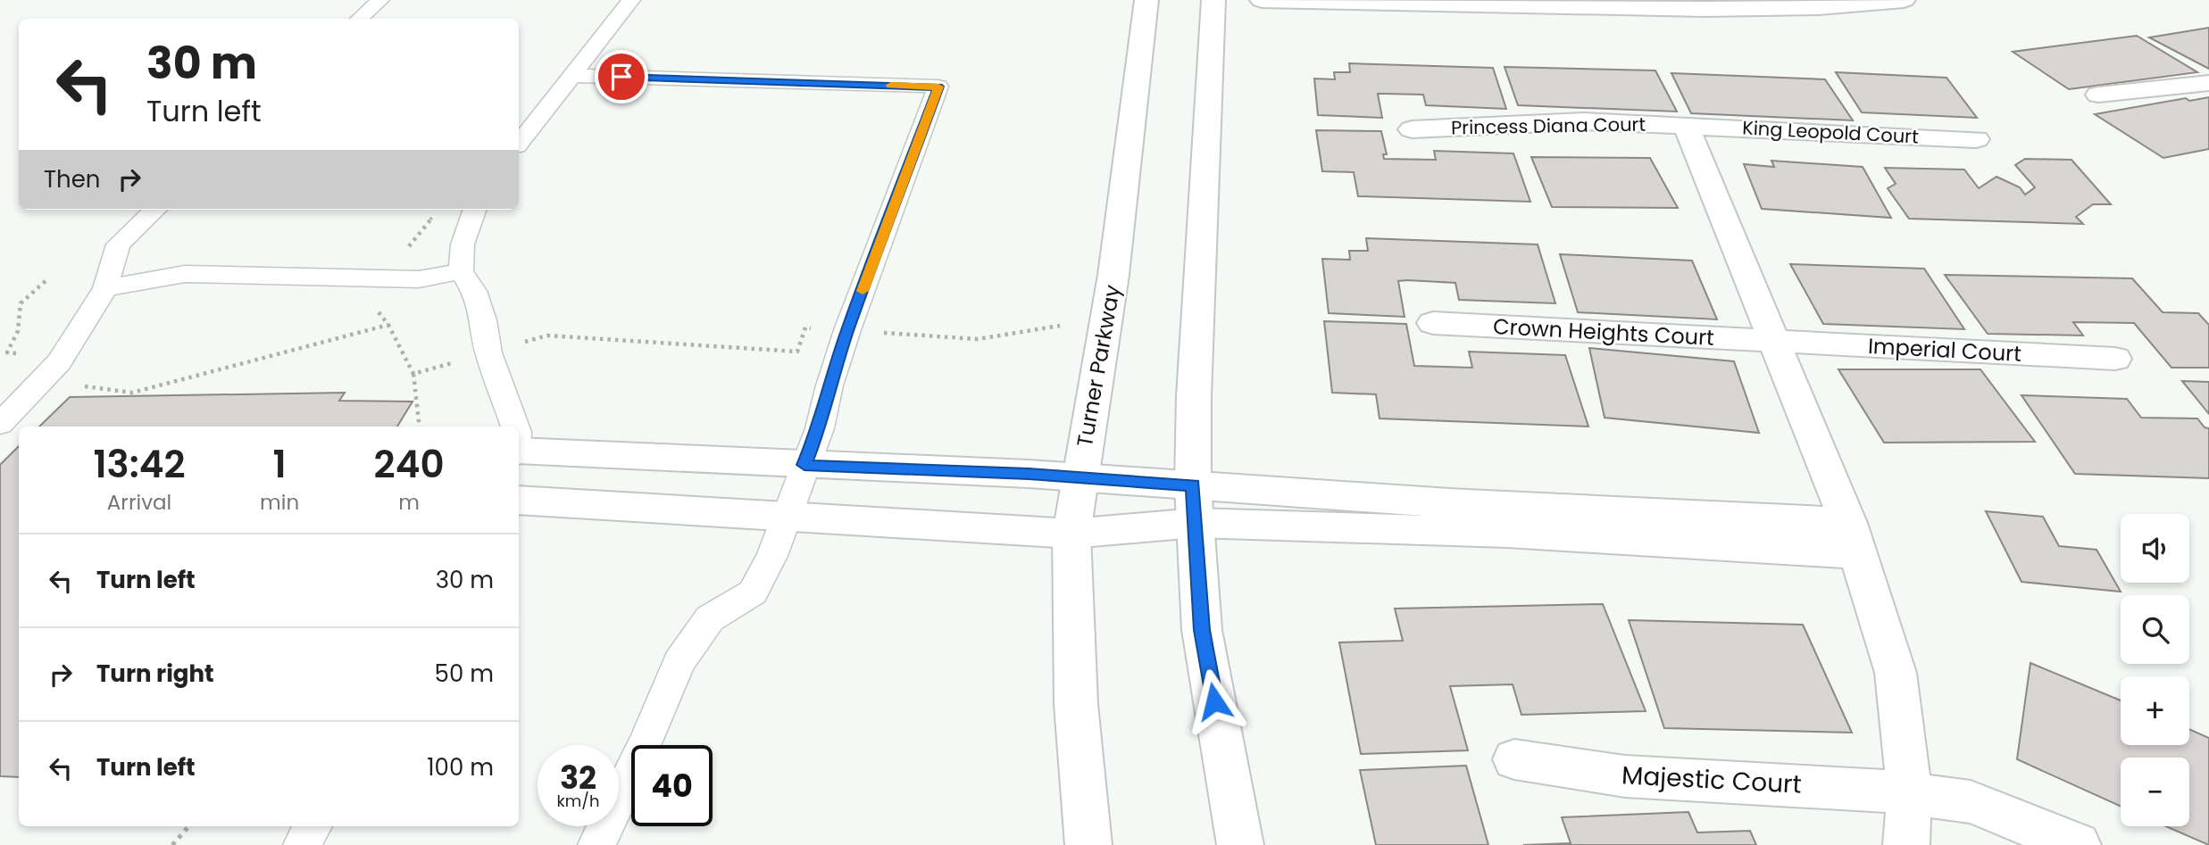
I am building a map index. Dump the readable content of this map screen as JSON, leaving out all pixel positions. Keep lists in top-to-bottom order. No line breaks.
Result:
{"streets":{"street":["Princess Diana Court","King Leopold Court","Crown Heights Court","Imperial Court","Turner Parkway","Majestic Court"]},"crossings":[["Princess Diana Court","King Leopold Court"],["Crown Heights Court","Imperial Court"]],"page":{"turn":["30 m","Turn left"],"then":"Then","eta":["13:42","Arrival","1","min","240","m"],"map_buttons":["+","−"],"list":[{"name":"Turn left","value":"30 m"},{"name":"Turn right","value":"50 m"},{"name":"Turn left","value":"100 m"}],"speed":"32 km/h","limit":"40"}}
